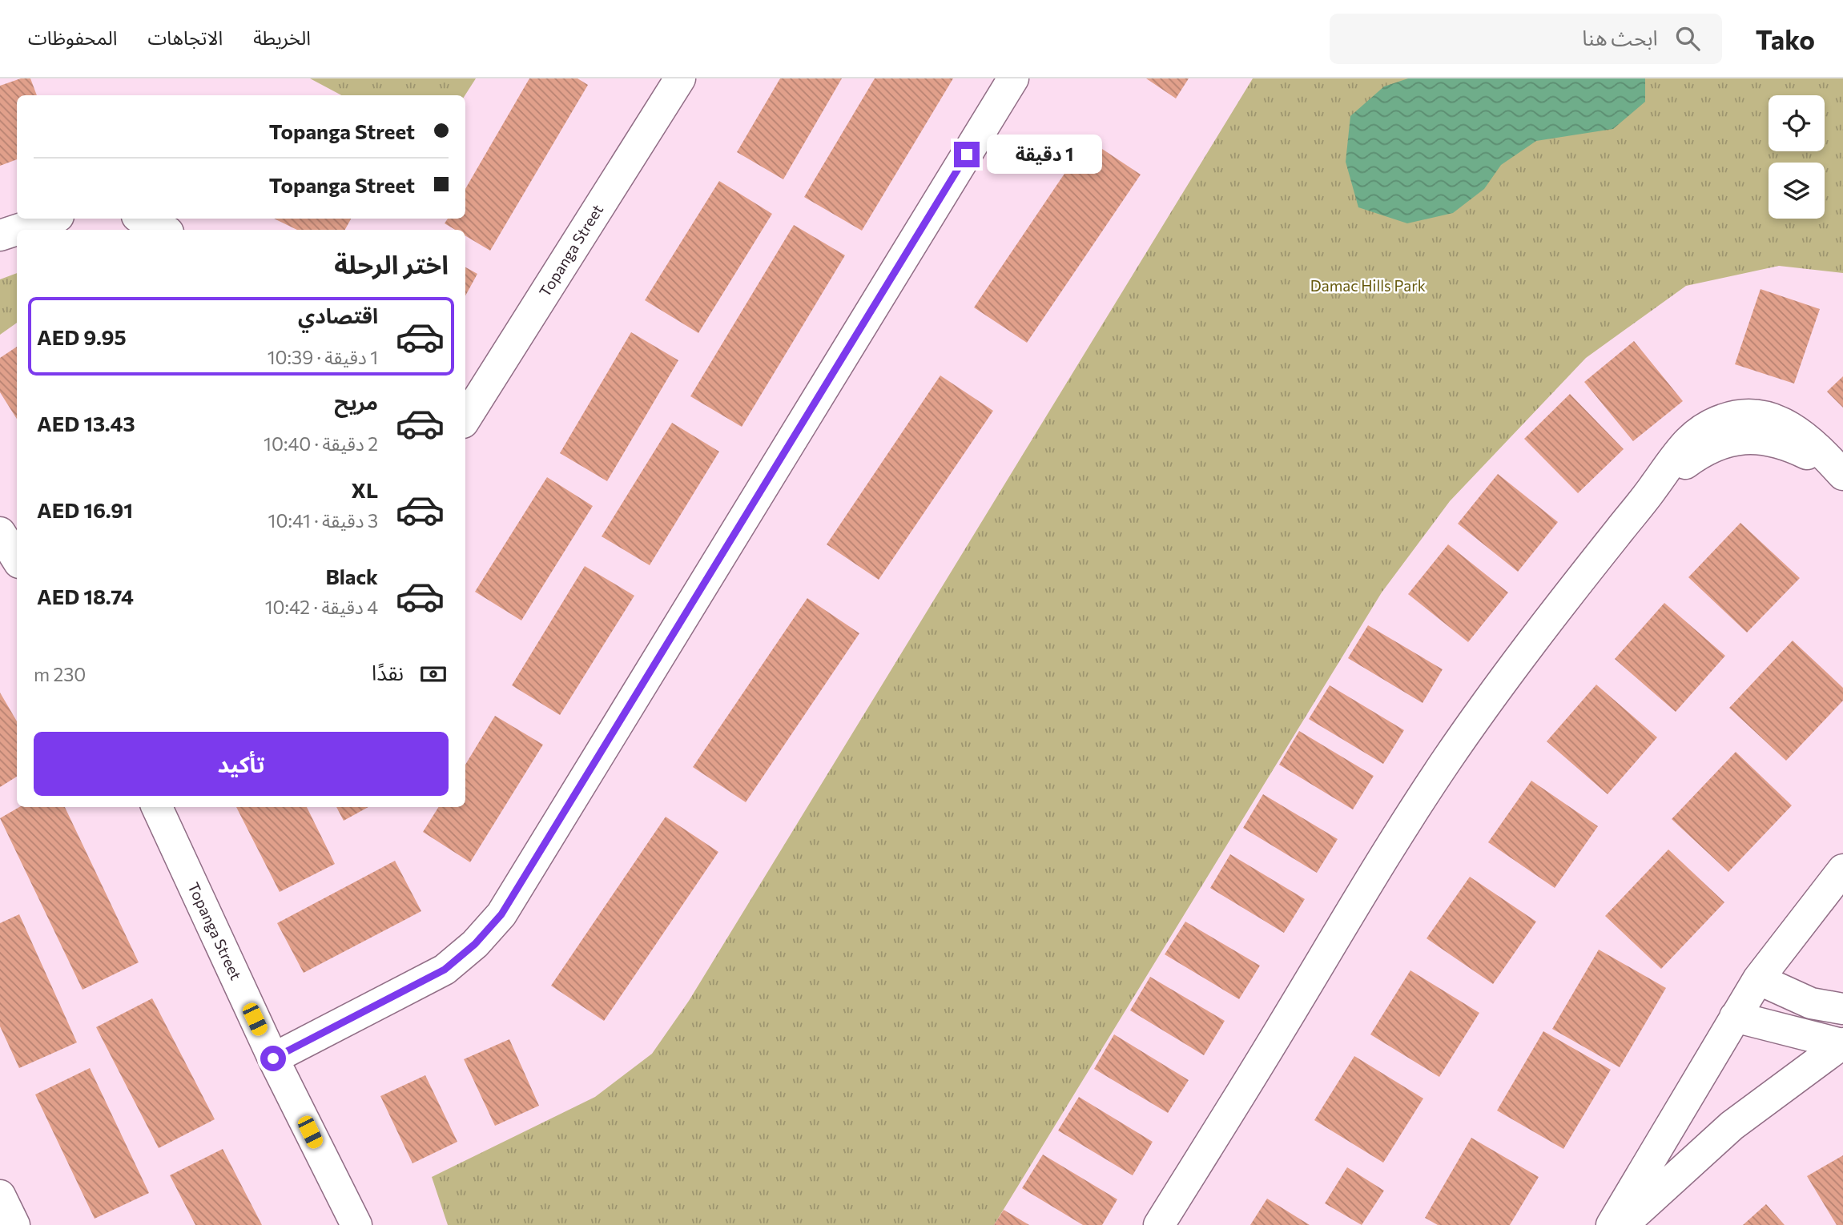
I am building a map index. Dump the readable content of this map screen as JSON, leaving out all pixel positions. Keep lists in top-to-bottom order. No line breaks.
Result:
{"streets":{"street":["Topanga Street"]},"parks":["Damac Hills Park"],"page":{"header":"Tako","search":"ابحث هنا","nav":["الخريطة","الاتجاهات","المحفوظات"],"banner":["Topanga Street","Topanga Street"],"bubble":"1 دقيقة","heading":"اختر الرحلة","list":[{"name":"اقتصادي","note":"1 دقيقة · 10:39","value":"AED 9.95"},{"name":"مريح","note":"2 دقيقة · 10:40","value":"AED 13.43"},{"name":"XL","note":"3 دقيقة · 10:41","value":"AED 16.91"},{"name":"Black","note":"4 دقيقة · 10:42","value":"AED 18.74"}],"pay":["نقدًا","230 m"],"buttons":"تأكيد"}}
